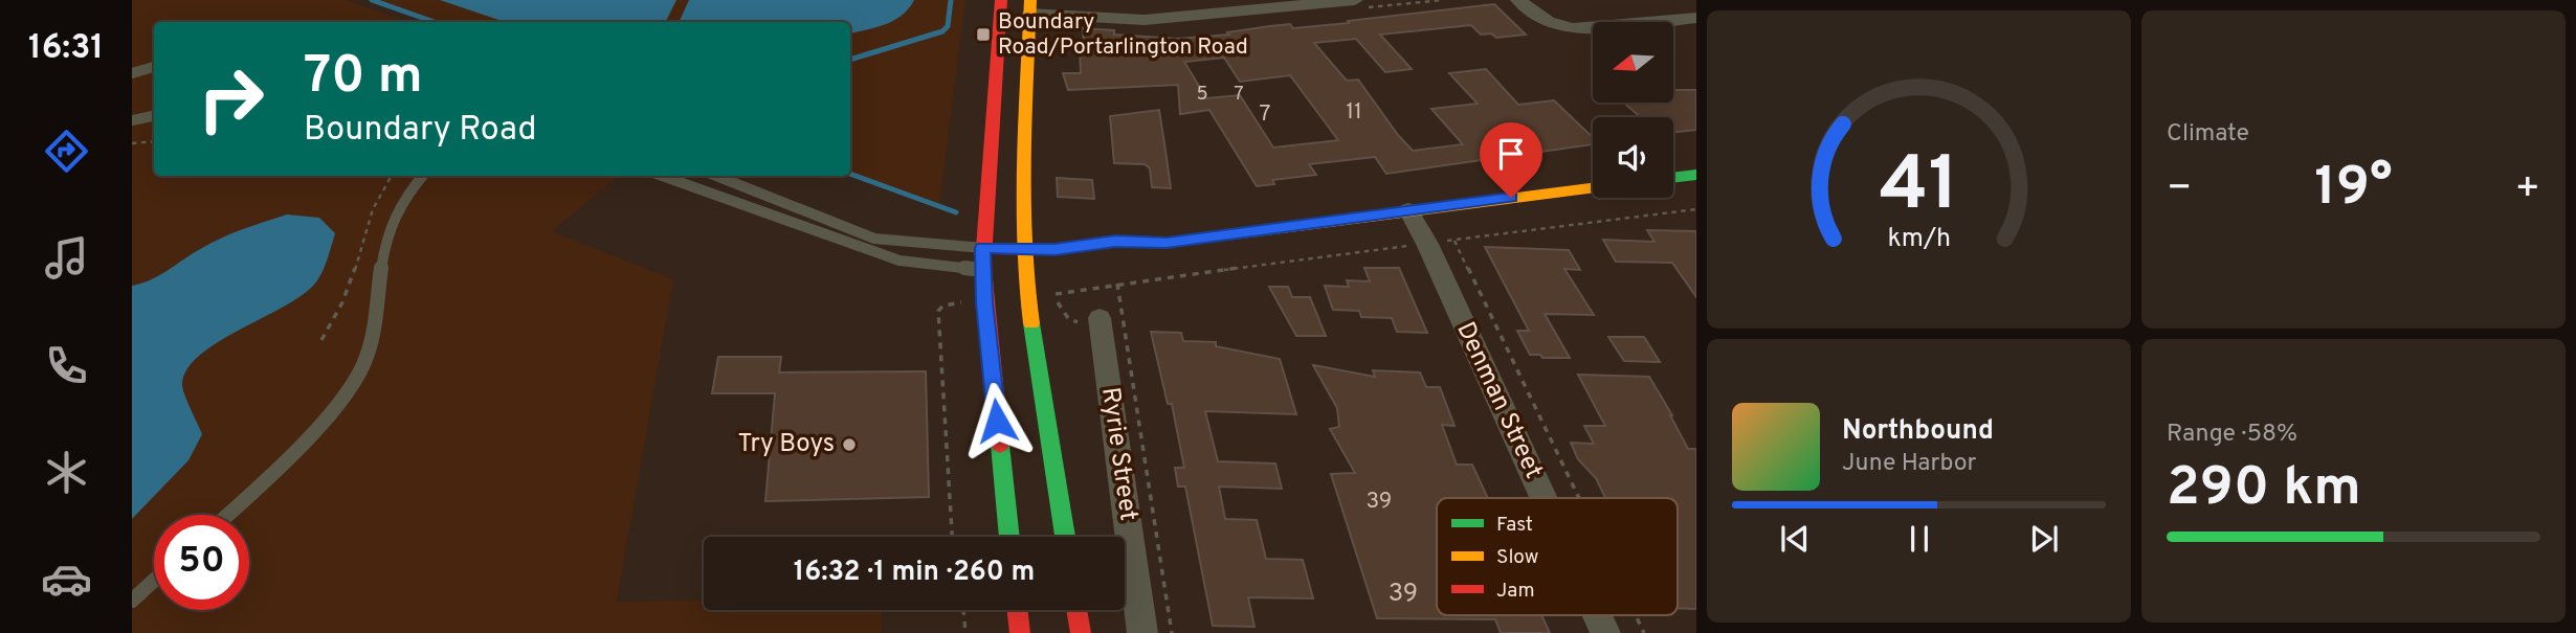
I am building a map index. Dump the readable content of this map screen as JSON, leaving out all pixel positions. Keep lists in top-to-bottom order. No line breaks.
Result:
{"streets":{"street":["Denman Street","Ryrie Street"]},"places":{"transit":["Boundary Road/Portarlington Road"],"other":["Try Boys"]},"house_numbers":["5","7","11","7","39","39"],"legend":["Fast","Slow","Jam"],"north":"left","page":{"tabs":"16:31","tile":["Climate",["Range · 58%","290 km"]],"turn":["70 m","Boundary Road"],"heat":["−","19°","+"],"song":["Northbound","June Harbor"],"limit":"50","trip":"16:32 · 1 min · 260 m","gauge":["41","km/h"]}}
